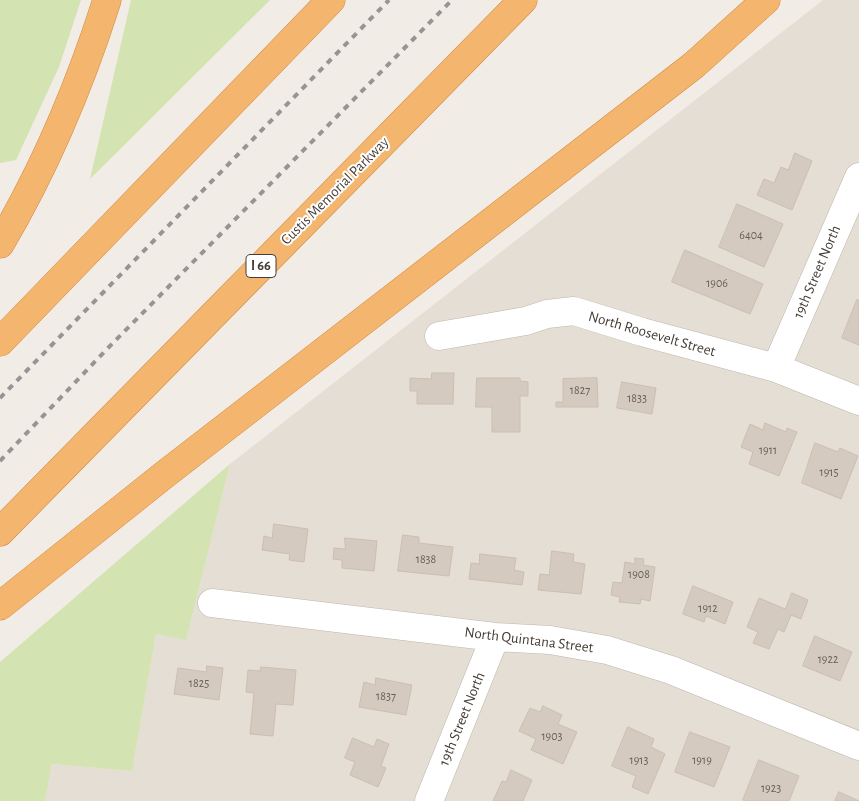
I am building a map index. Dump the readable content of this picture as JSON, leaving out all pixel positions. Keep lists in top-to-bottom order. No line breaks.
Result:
{"streets":{"highway":["Custis Memorial Parkway","I 66"],"street":["19th Street North","North Roosevelt Street","North Quintana Street"]},"crossings":[["19th Street North","North Roosevelt Street"],["19th Street North","North Quintana Street"]],"house_numbers":["6404","1906","1827","1833","1911","1915","1838","1908","1912","1922","1825","1837","1903","1913","1919","1923"]}
